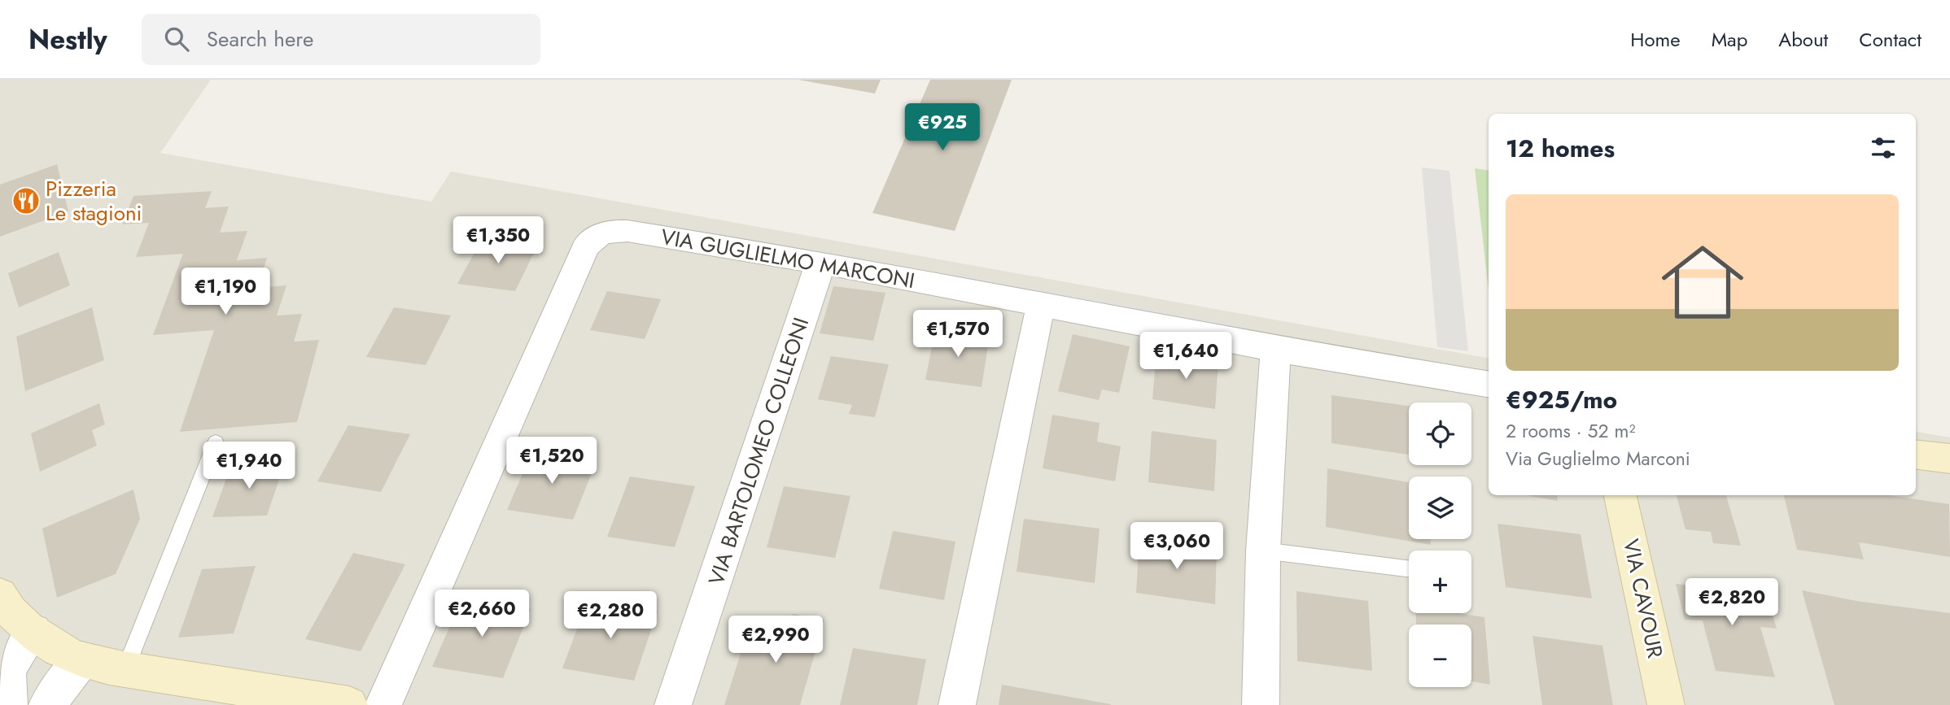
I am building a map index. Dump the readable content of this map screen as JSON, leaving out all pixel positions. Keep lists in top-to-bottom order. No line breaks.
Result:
{"streets":{"street":["VIA GUGLIELMO MARCONI","VIA BARTOLOMEO COLLEONI","VIA CAVOUR"]},"crossings":[["VIA GUGLIELMO MARCONI","VIA BARTOLOMEO COLLEONI"]],"places":{"restaurant":["Pizzeria Le stagioni"]},"page":{"header":"Nestly","search":"Search here","nav":["Home","Map","About","Contact"],"price":["€925","€1,350","€1,190","€1,570","€1,640","€1,520","€1,940","€3,060","€2,820","€2,660","€2,280","€2,990"],"heading":"12 homes","list":[{"name":"€925/mo","note":"2 rooms · 52 m² · Via Guglielmo Marconi"}],"map_buttons":["+","−"]}}
